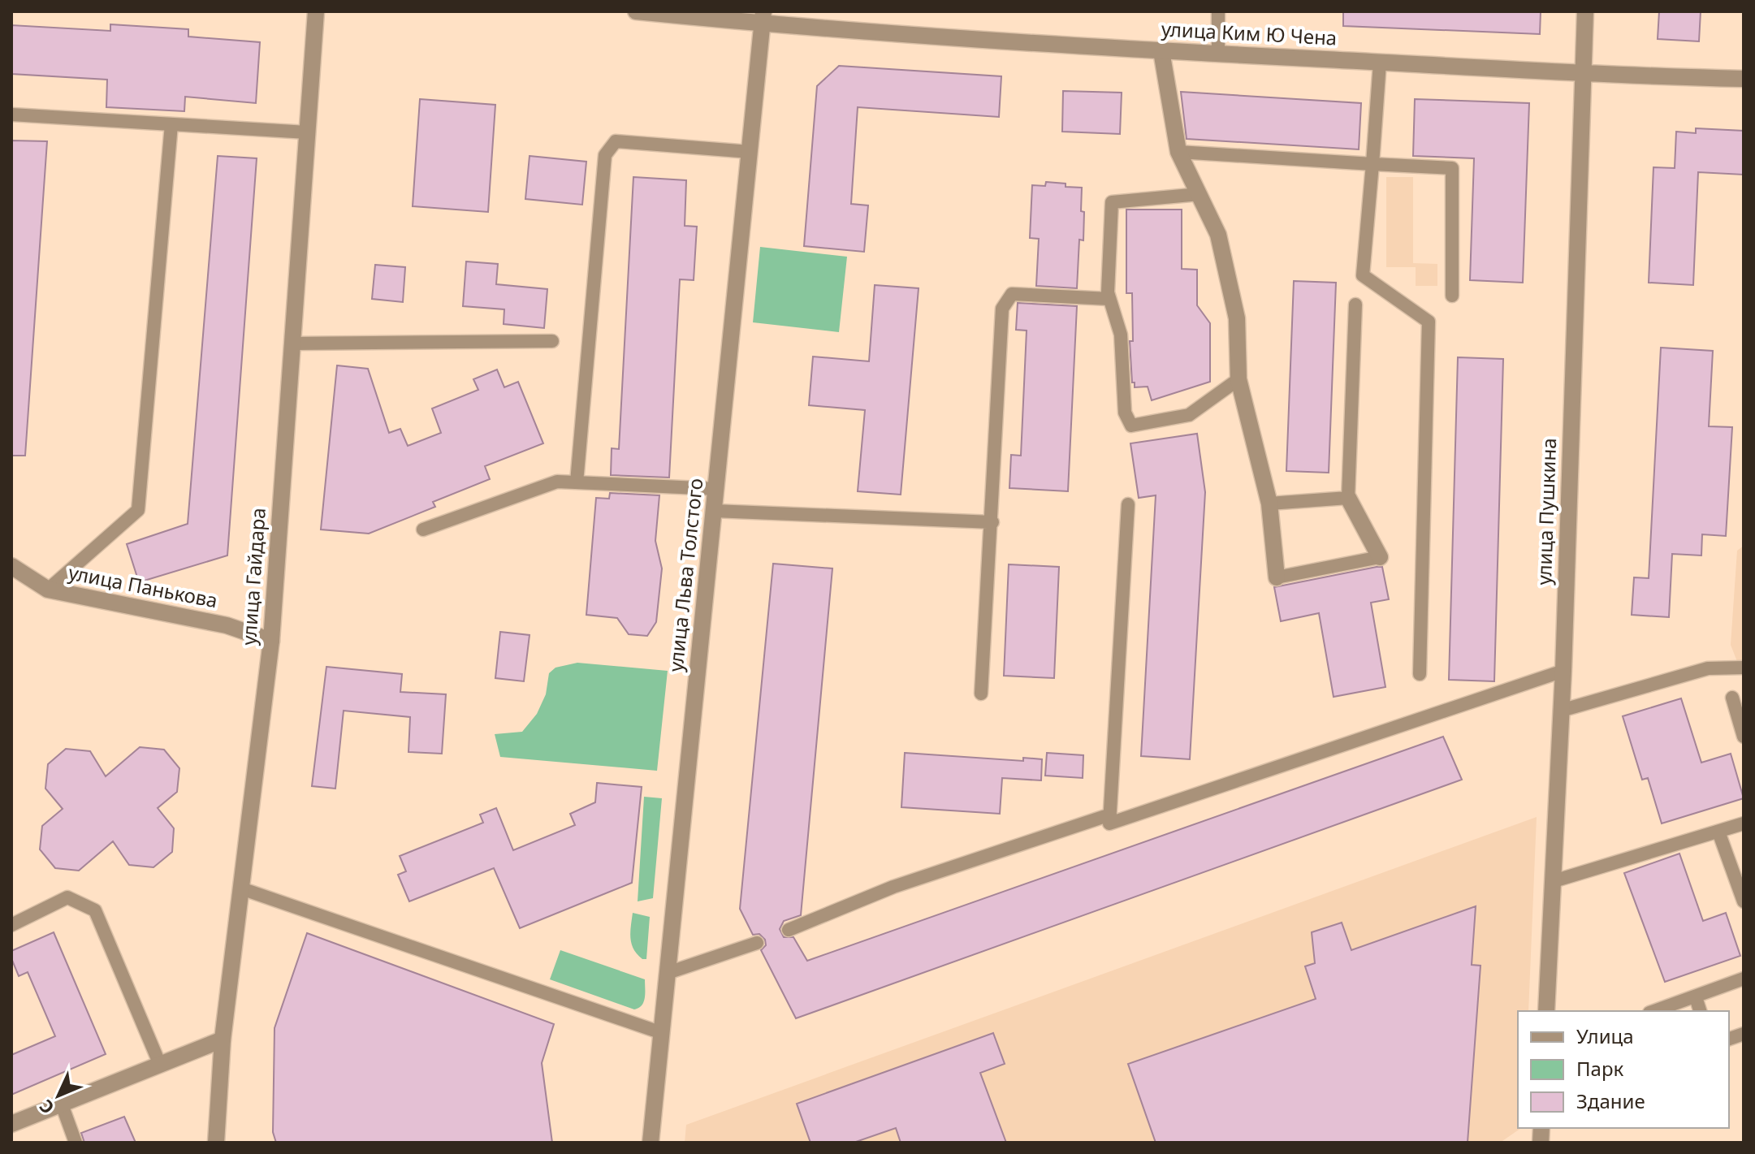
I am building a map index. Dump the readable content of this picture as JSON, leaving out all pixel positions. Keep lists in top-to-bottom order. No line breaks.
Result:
{"streets":{"street":["улица Ким Ю Чена","улица Пушкина","улица Льва Толстого","улица Гайдара","улица Панькова"]},"crossings":[["улица Ким Ю Чена","улица Пушкина"],["улица Ким Ю Чена","улица Льва Толстого"],["улица Гайдара","улица Панькова"]],"legend":["Улица","Парк","Здание"],"north":"bottom left"}
